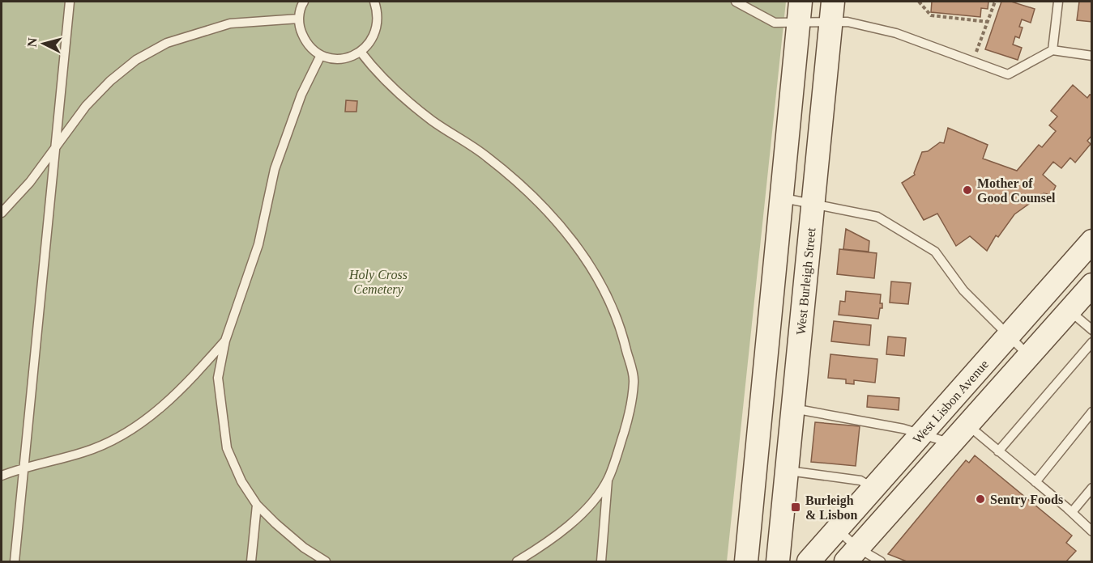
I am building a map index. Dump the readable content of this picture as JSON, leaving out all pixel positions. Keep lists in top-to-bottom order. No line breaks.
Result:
{"streets":{"main road":["West Burleigh Street","West Lisbon Avenue"]},"parks":["Holy Cross Cemetery"],"places":{"other":["Mother of Good Counsel","Sentry Foods"],"transit":["Burleigh & Lisbon"]},"north":"left"}
